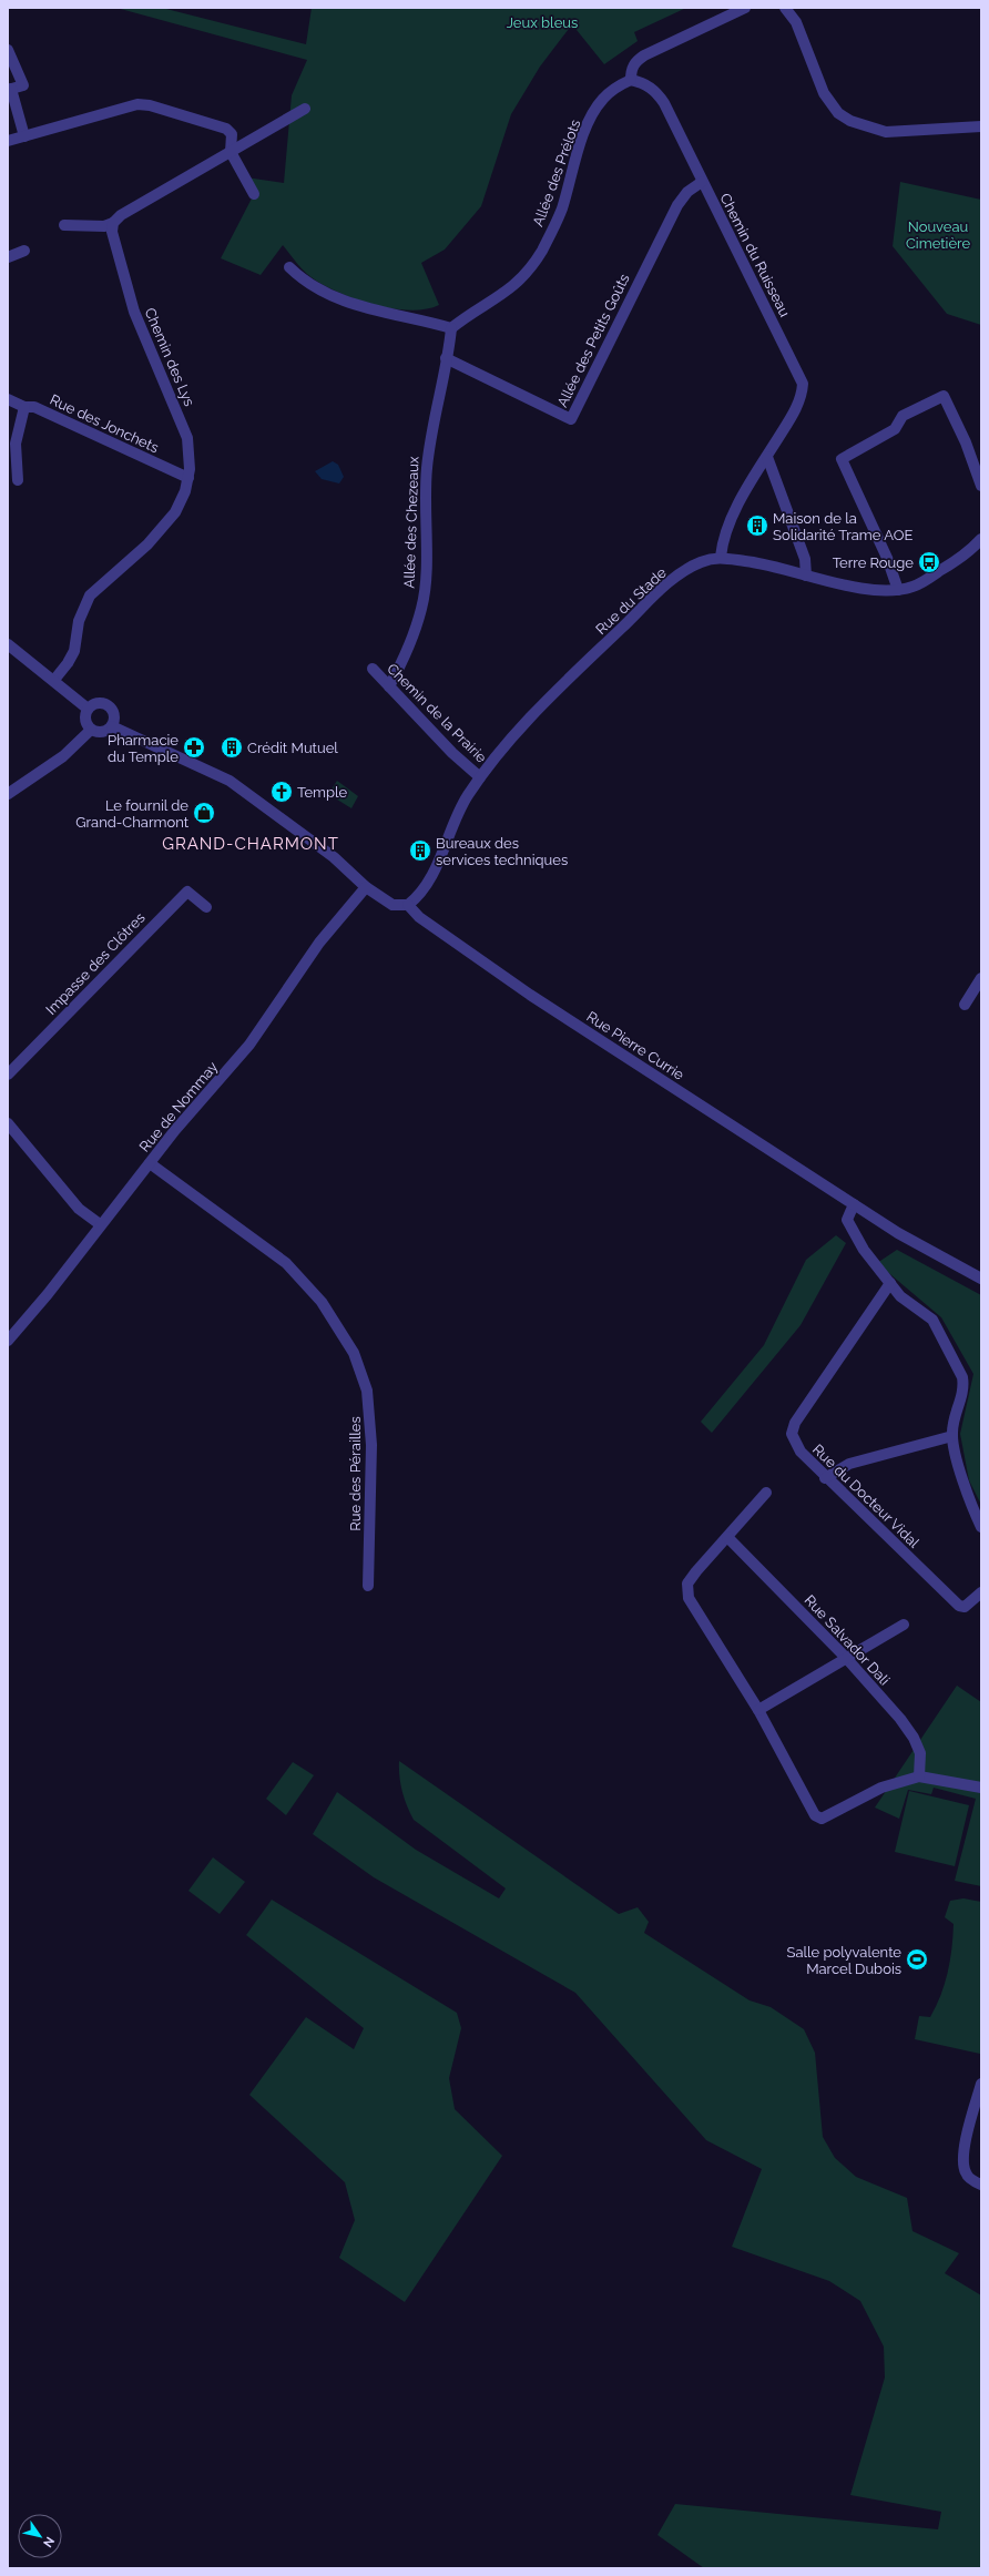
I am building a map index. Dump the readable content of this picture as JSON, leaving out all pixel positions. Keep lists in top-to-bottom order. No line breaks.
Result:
{"streets":{"street":["Allée des Prélots","Chemin du Ruisseau","Allée des Petits Goûts","Chemin des Lys","Rue des Jonchets","Allée des Chezeaux","Rue du Stade","Chemin de la Prairie","Impasse des Clôtres","Rue Pierre Currie","Rue de Nommay","Rue des Pérailles","Rue du Docteur Vidal","Rue Salvador Dali"]},"crossings":[["Allée des Prélots","Chemin du Ruisseau"],["Allée des Prélots","Allée des Chezeaux"],["Chemin du Ruisseau","Allée des Petits Goûts"],["Chemin du Ruisseau","Rue du Stade"],["Allée des Petits Goûts","Allée des Chezeaux"],["Chemin des Lys","Rue des Jonchets"],["Allée des Chezeaux","Chemin de la Prairie"],["Rue du Stade","Chemin de la Prairie"],["Rue du Stade","Rue Pierre Currie"],["Rue de Nommay","Rue des Pérailles"]],"districts":["GRAND-CHARMONT"],"parks":["Jeux bleus","Nouveau Cimetière"],"places":{"building":["Maison de la Solidarité Trame AOE","Crédit Mutuel","Bureaux des services techniques"],"bus stop":["Terre Rouge"],"pharmacy":["Pharmacie du Temple"],"church":["Temple"],"shop":["Le fournil de Grand-Charmont"],"sports":["Salle polyvalente Marcel Dubois"]},"north":"bottom right"}
